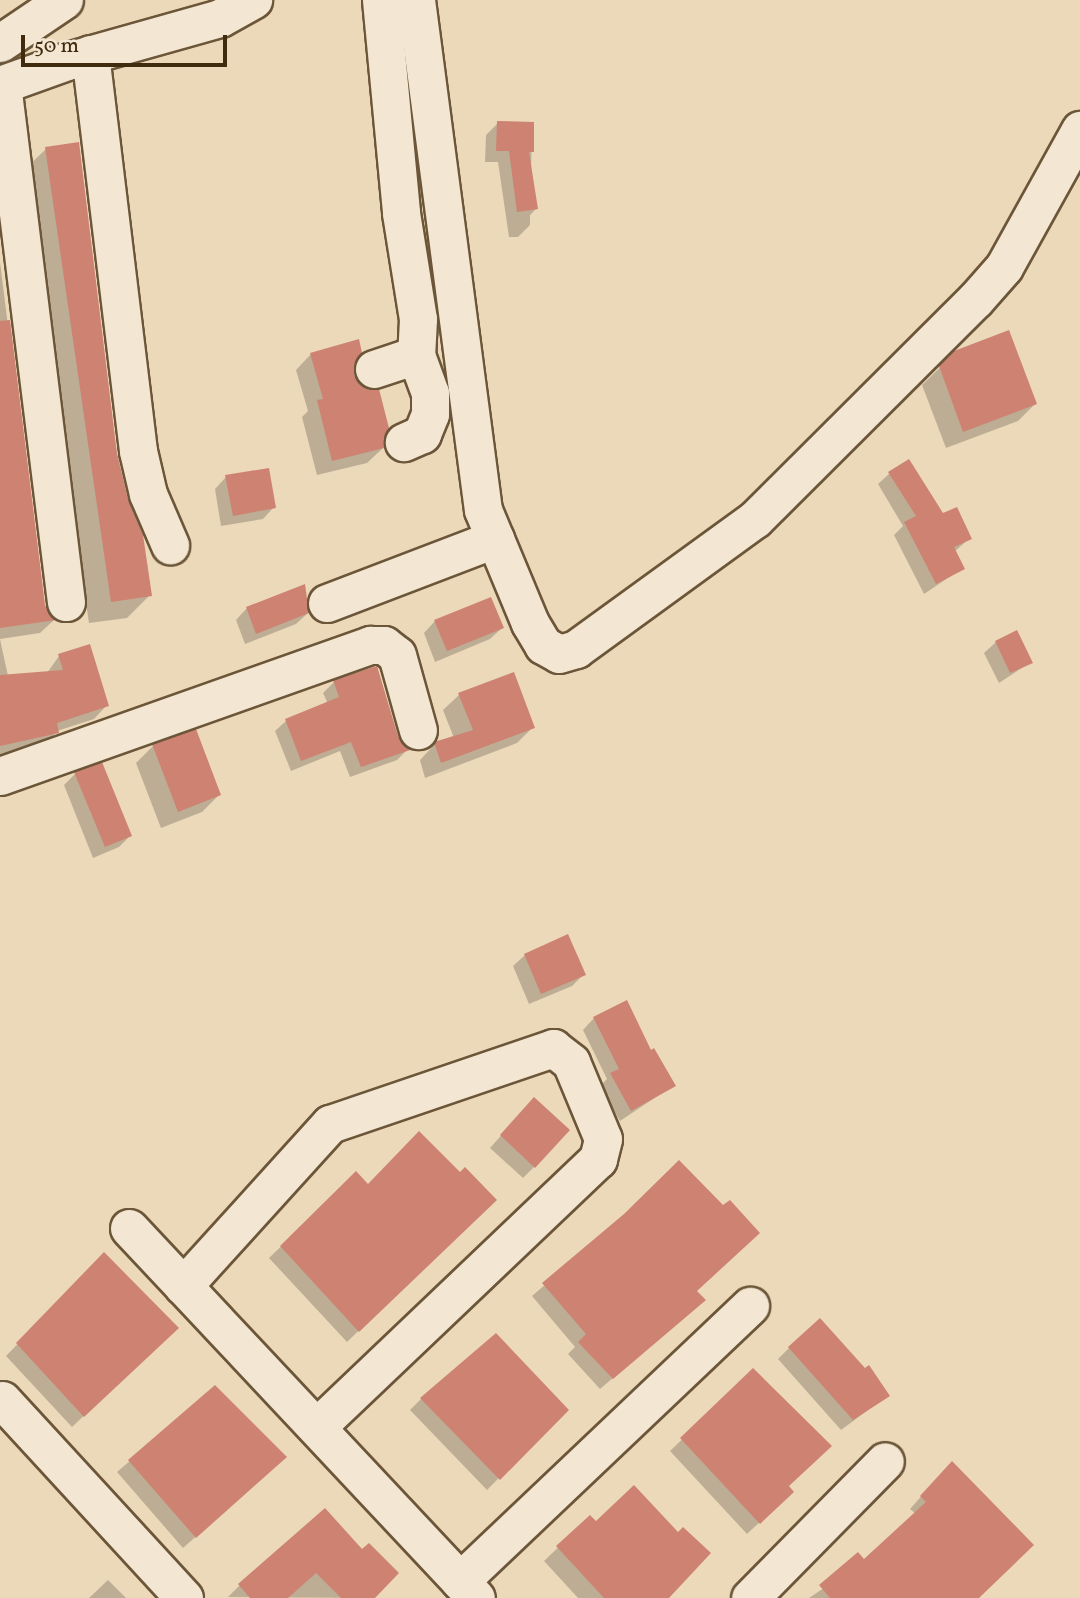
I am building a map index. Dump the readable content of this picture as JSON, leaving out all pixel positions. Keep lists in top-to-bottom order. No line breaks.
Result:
{"scale_bar":"50 m"}
